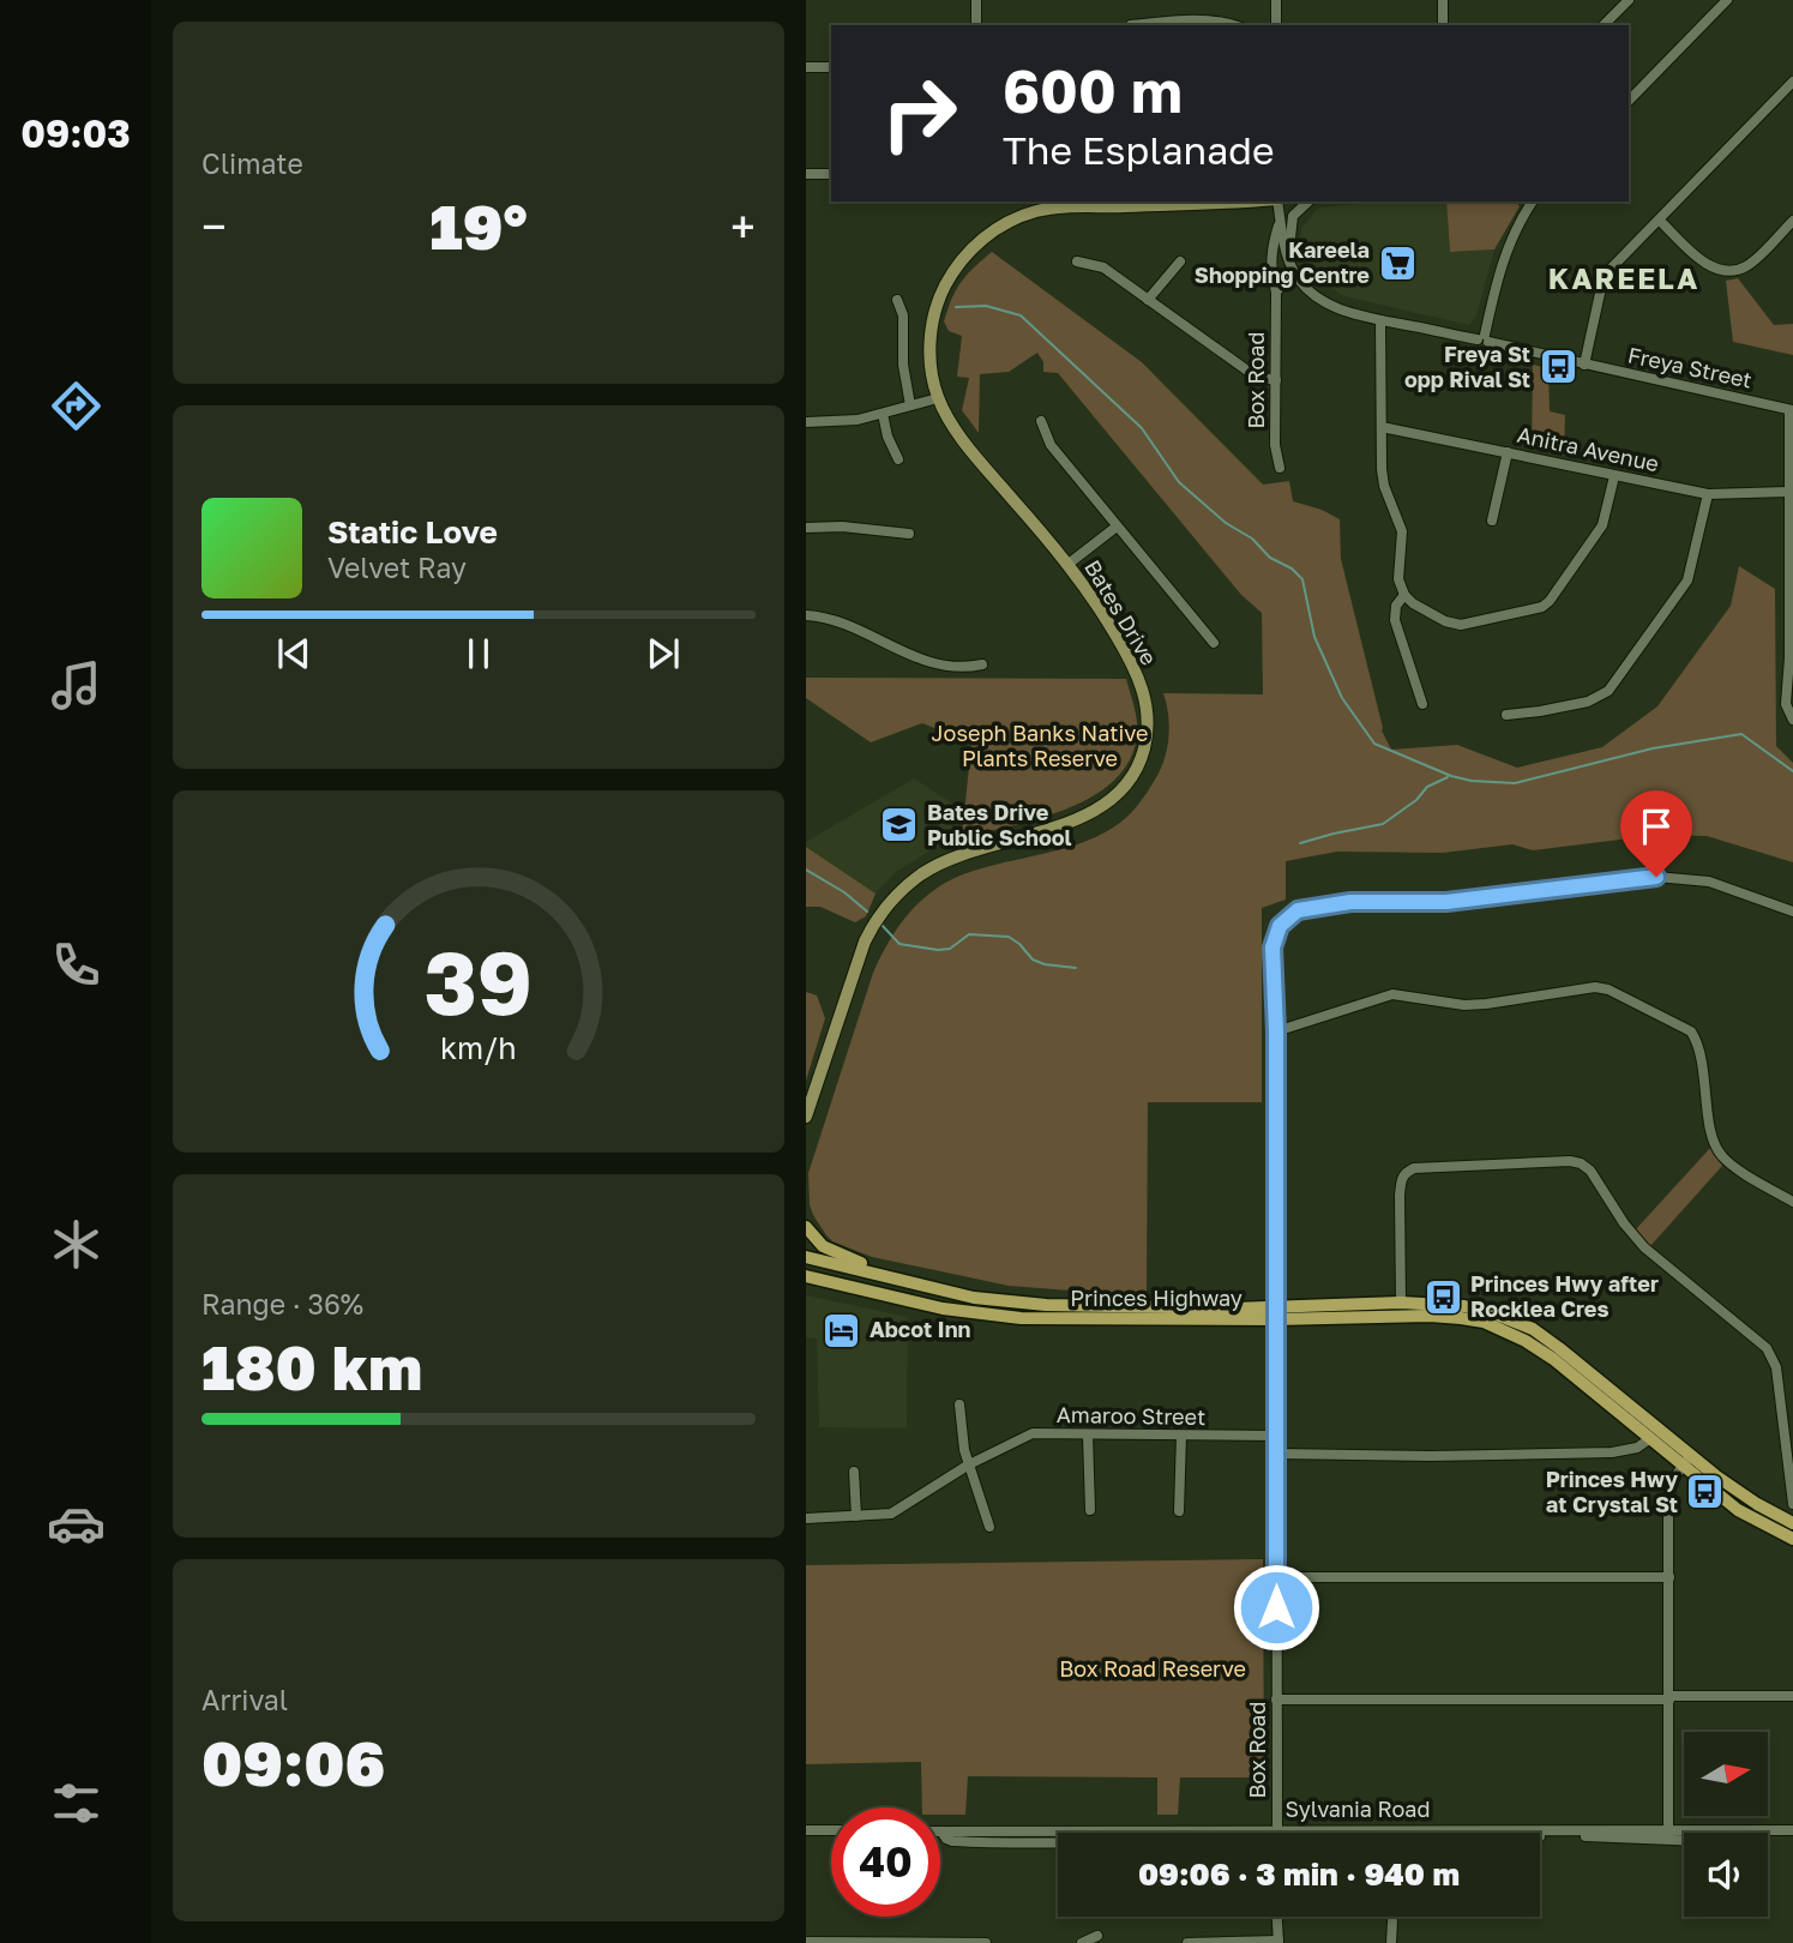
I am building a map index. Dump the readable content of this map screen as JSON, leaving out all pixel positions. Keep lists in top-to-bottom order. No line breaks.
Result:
{"streets":{"highway":["Princes Highway"],"main road":["Bates Drive"],"street":["Freya Street","Box Road","Anitra Avenue","Amaroo Street","Sylvania Road"]},"crossings":[["Freya Street","Box Road"],["Box Road","Princes Highway"],["Box Road","Amaroo Street"],["Box Road","Sylvania Road"]],"districts":["KAREELA"],"parks":["Joseph Banks Native Plants Reserve","Box Road Reserve"],"places":{"supermarket":["Kareela Shopping Centre"],"bus stop":["Freya St opp Rival St","Princes Hwy after Rocklea Cres","Princes Hwy at Crystal St"],"school or university":["Bates Drive Public School"],"hotel":["Abcot Inn"]},"north":"right","page":{"tabs":"09:03","tile":["Climate",["Range · 36%","180 km"],["Arrival","09:06"]],"turn":["600 m","The Esplanade"],"heat":["−","19°","+"],"song":["Static Love","Velvet Ray"],"limit":"40","trip":"09:06 · 3 min · 940 m","gauge":["39","km/h"]}}
